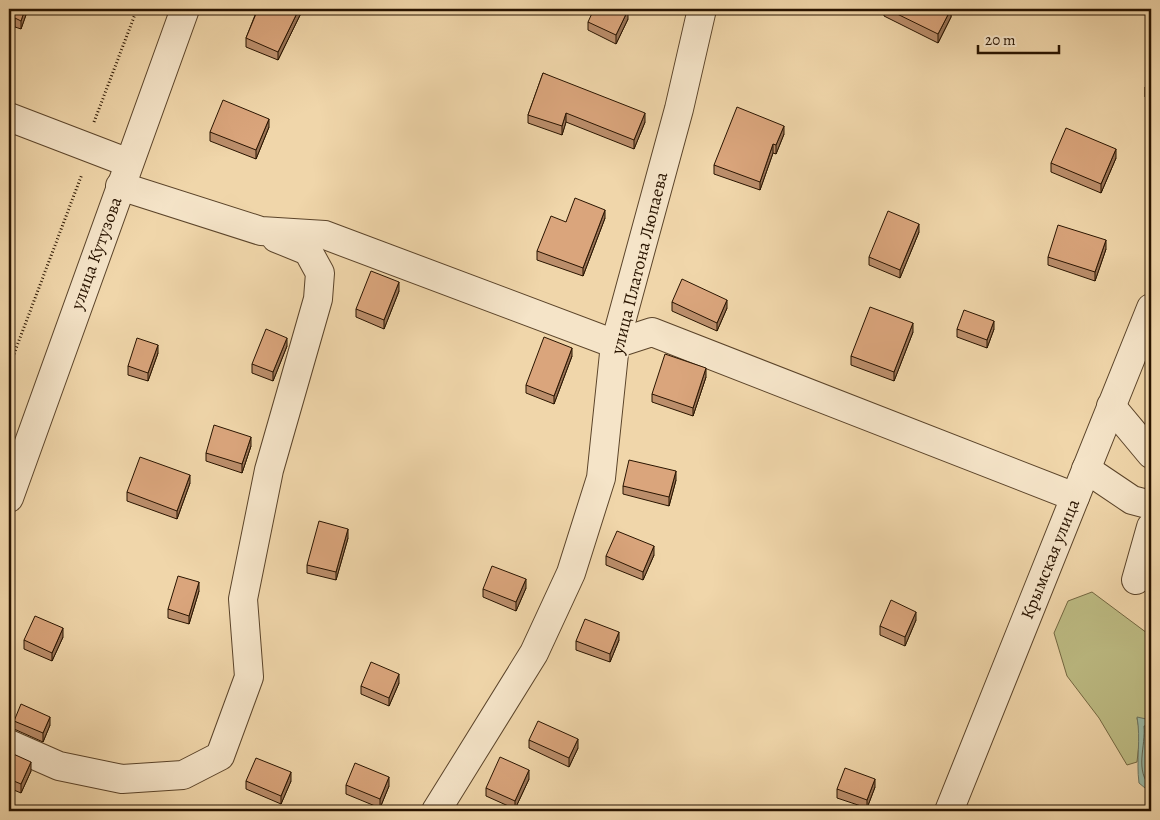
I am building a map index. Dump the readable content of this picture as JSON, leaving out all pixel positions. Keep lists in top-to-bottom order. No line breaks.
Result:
{"streets":{"street":["улица Кутузова","улица Платона Люпаева","Крымская улица"]},"scale_bar":"20 m"}
